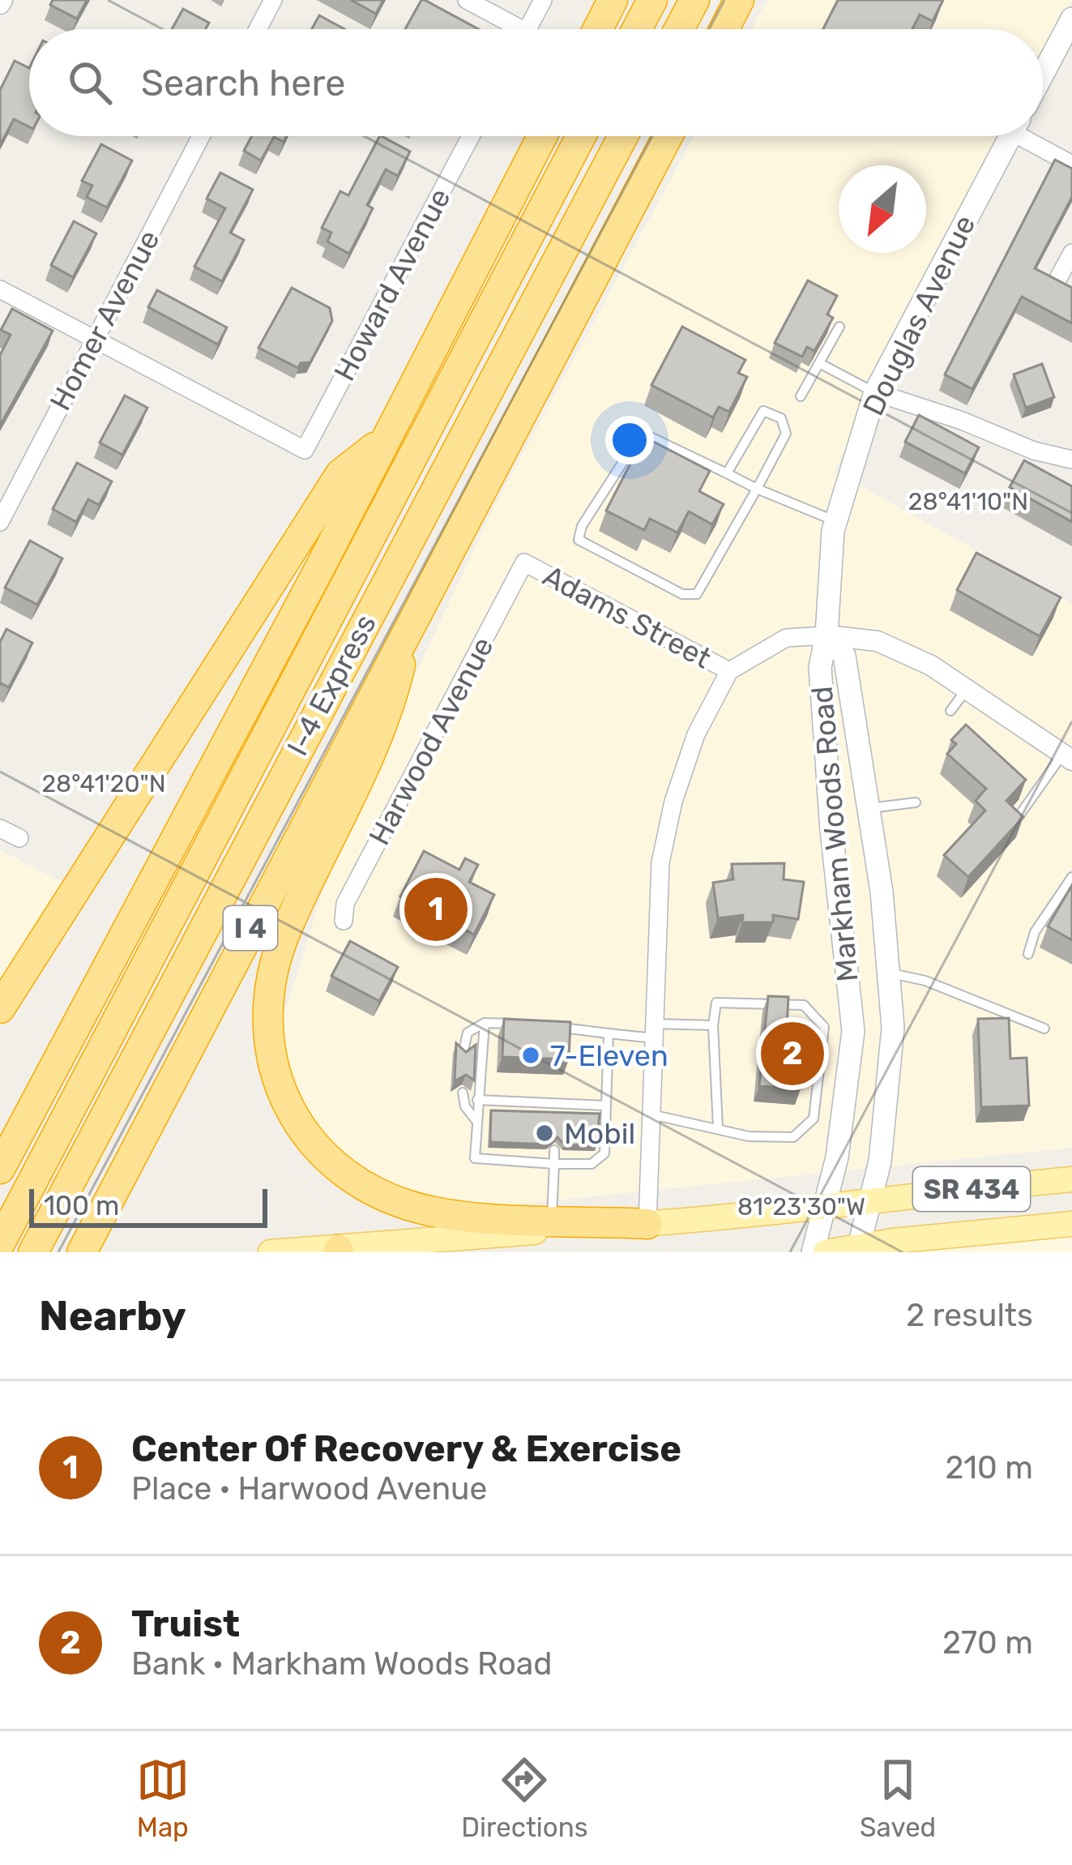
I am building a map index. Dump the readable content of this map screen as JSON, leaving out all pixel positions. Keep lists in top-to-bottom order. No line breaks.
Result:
{"streets":{"highway":["I-4 Express","I 4"],"main road":["Douglas Avenue","Markham Woods Road","SR 434"],"street":["Howard Avenue","Homer Avenue","Adams Street","Harwood Avenue"]},"crossings":[["Howard Avenue","Homer Avenue"],["Douglas Avenue","Markham Woods Road"],["Adams Street","Harwood Avenue"],["Markham Woods Road","SR 434"]],"places":["7-Eleven","Mobil"],"scale_bar":"100 m","north":"bottom left","page":{"search":"Search here","pins":["1","2"],"scale":"100 m","heading":["Nearby","2 results"],"list":[{"mark":"1","name":"Center Of Recovery & Exercise","note":"Place · Harwood Avenue","value":"210 m"},{"mark":"2","name":"Truist","note":"Bank · Markham Woods Road","value":"270 m"}],"nav":["Map","Directions","Saved"]},"coordinates":["28°41'10\"N","28°41'20\"N","81°23'30\"W"]}
